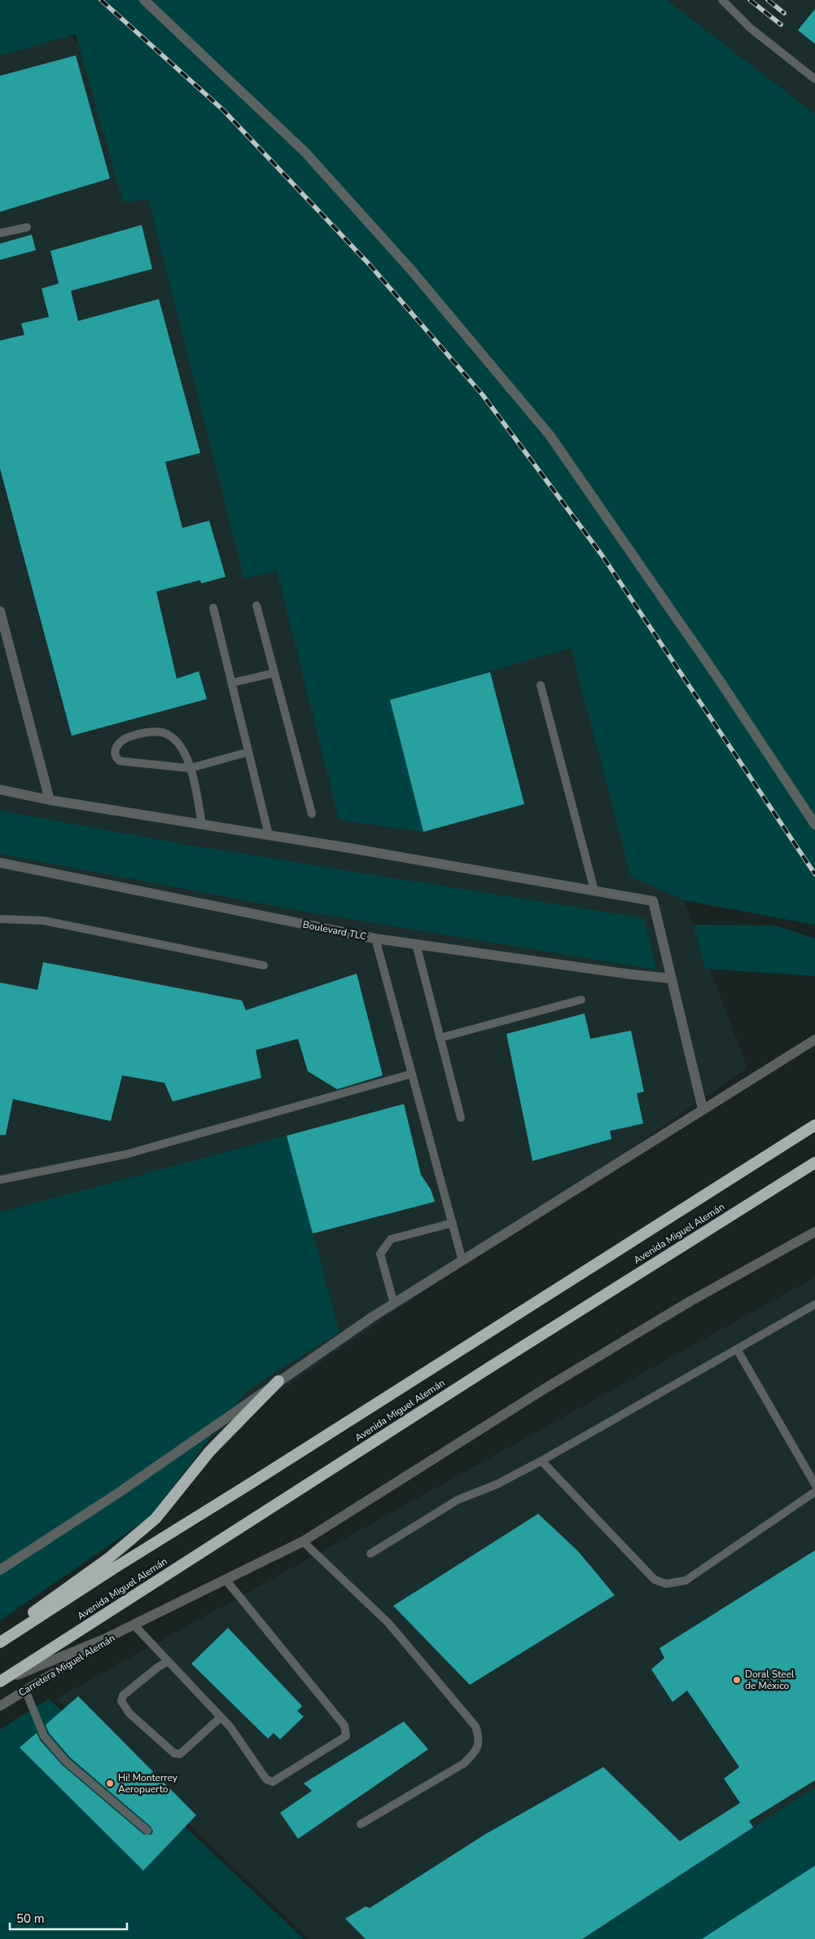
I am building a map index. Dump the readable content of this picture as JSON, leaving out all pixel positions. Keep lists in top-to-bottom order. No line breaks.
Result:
{"streets":{"highway":["Avenida Miguel Alemán"],"street":["Boulevard TLC","Carretera Miguel Alemán"]},"places":["Doral Steel de México","Hi! Monterrey Aeropuerto"],"scale_bar":"50 m"}
